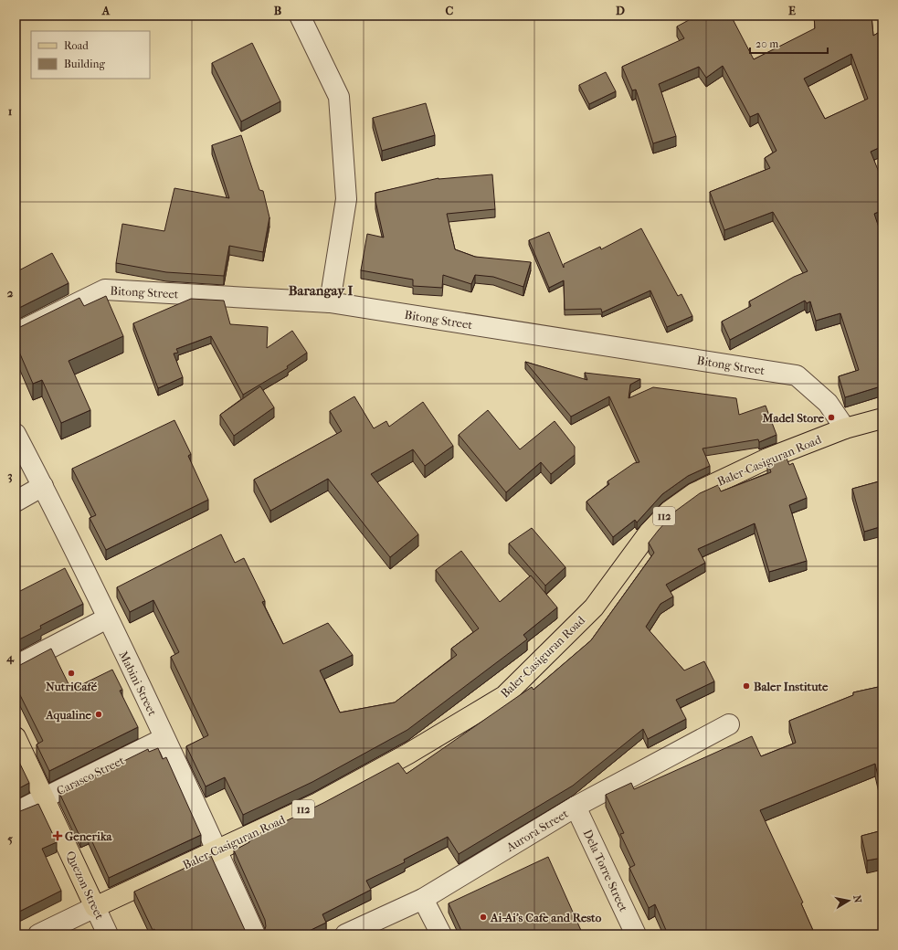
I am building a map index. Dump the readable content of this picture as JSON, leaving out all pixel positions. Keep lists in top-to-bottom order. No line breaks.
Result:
{"streets":{"main road":["Baler-Casiguran Road","112","Quezon Street"],"street":["Bitong Street","Mabini Street","Carasco Street","Aurora Street","Dela Torre Street"]},"crossings":[["Bitong Street","Baler-Casiguran Road"],["Baler-Casiguran Road","Mabini Street"],["Baler-Casiguran Road","Quezon Street"],["Mabini Street","Carasco Street"],["Carasco Street","Quezon Street"],["Aurora Street","Dela Torre Street"]],"districts":["Barangay I"],"places":{"other":["Madel Store","NutriCafé","Baler Institute","Aqualine","Ai-Ai's Cafe and Resto"],"health":["Generika"]},"legend":["Road","Building"],"scale_bar":"20 m","north":"right","grid":{"columns":["A","B","C","D","E"],"rows":["1","2","3","4","5"]}}
